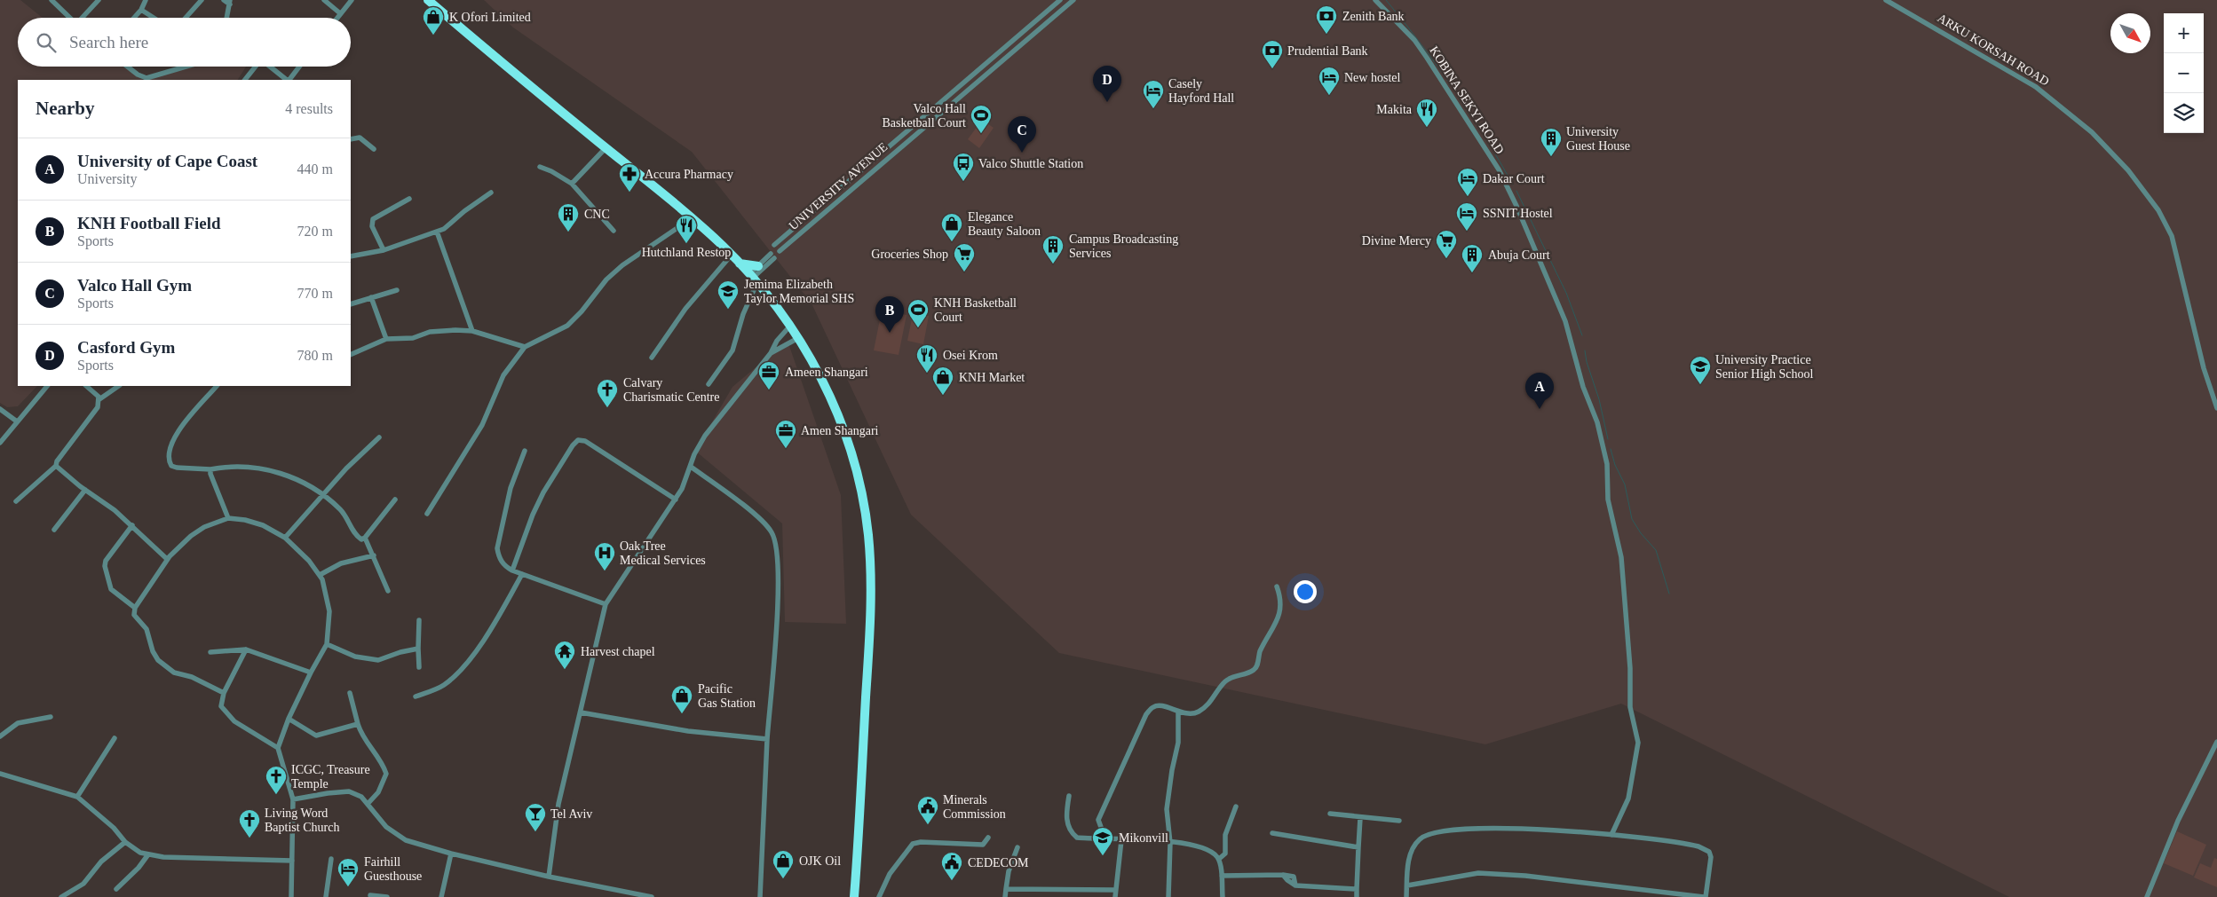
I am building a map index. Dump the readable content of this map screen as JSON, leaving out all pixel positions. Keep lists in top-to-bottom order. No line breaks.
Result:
{"streets":{"street":["ARKU KORSAH ROAD","KOBINA SEKYI ROAD","UNIVERSITY AVENUE"]},"places":{"bank":["Zenith Bank","Prudential Bank"],"shop":["K Ofori Limited","Elegance Beauty Saloon","KNH Market","Pacific Gas Station","OJK Oil"],"hotel":["New hostel","Casely Hayford Hall","Dakar Court","SSNIT Hostel","Fairhill Guesthouse"],"restaurant":["Makita","Hutchland Restop","Osei Krom"],"sports":["Valco Hall Basketball Court","KNH Basketball Court"],"building":["University Guest House","CNC","Campus Broadcasting Services","Abuja Court"],"bus stop":["Valco Shuttle Station"],"pharmacy":["Accura Pharmacy"],"supermarket":["Divine Mercy","Groceries Shop"],"school or university":["Jemima Elizabeth Taylor Memorial SHS","University Practice Senior High School","Mikonvill"],"office":["Ameen Shangari","Amen Shangari"],"church":["Calvary Charismatic Centre","ICGC, Treasure Temple","Living Word Baptist Church"],"hospital":["Oak Tree Medical Services"],"temple":["Harvest chapel"],"public building":["Minerals Commission","CEDECOM"],"bar":["Tel Aviv"]},"north":"bottom right","page":{"map_buttons":["+","−"],"search":"Search here","pins":["D","C","B","A"],"heading":["Nearby","4 results"],"list":[{"mark":"A","name":"University of Cape Coast","note":"University","value":"440 m"},{"mark":"B","name":"KNH Football Field","note":"Sports","value":"720 m"},{"mark":"C","name":"Valco Hall Gym","note":"Sports","value":"770 m"},{"mark":"D","name":"Casford Gym","note":"Sports","value":"780 m"}]}}
